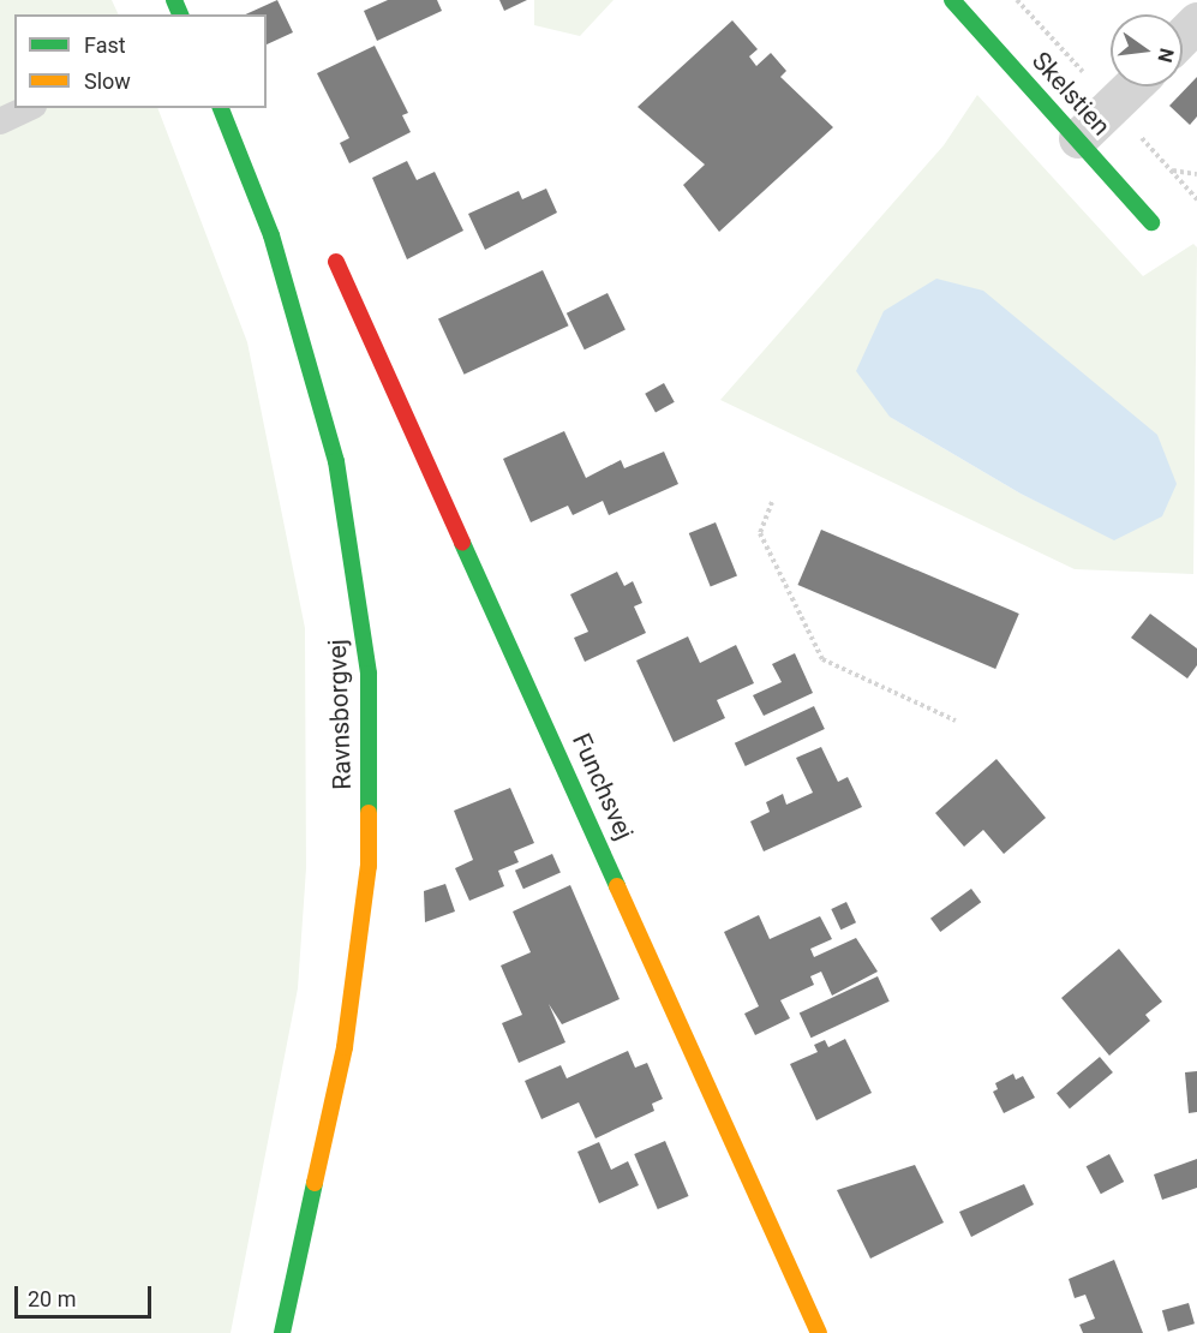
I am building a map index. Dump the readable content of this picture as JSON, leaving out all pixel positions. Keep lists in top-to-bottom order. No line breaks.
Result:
{"streets":{"street":["Skelstien","Ravnsborgvej","Funchsvej"]},"legend":["Fast","Slow"],"scale_bar":"20 m","north":"right"}
